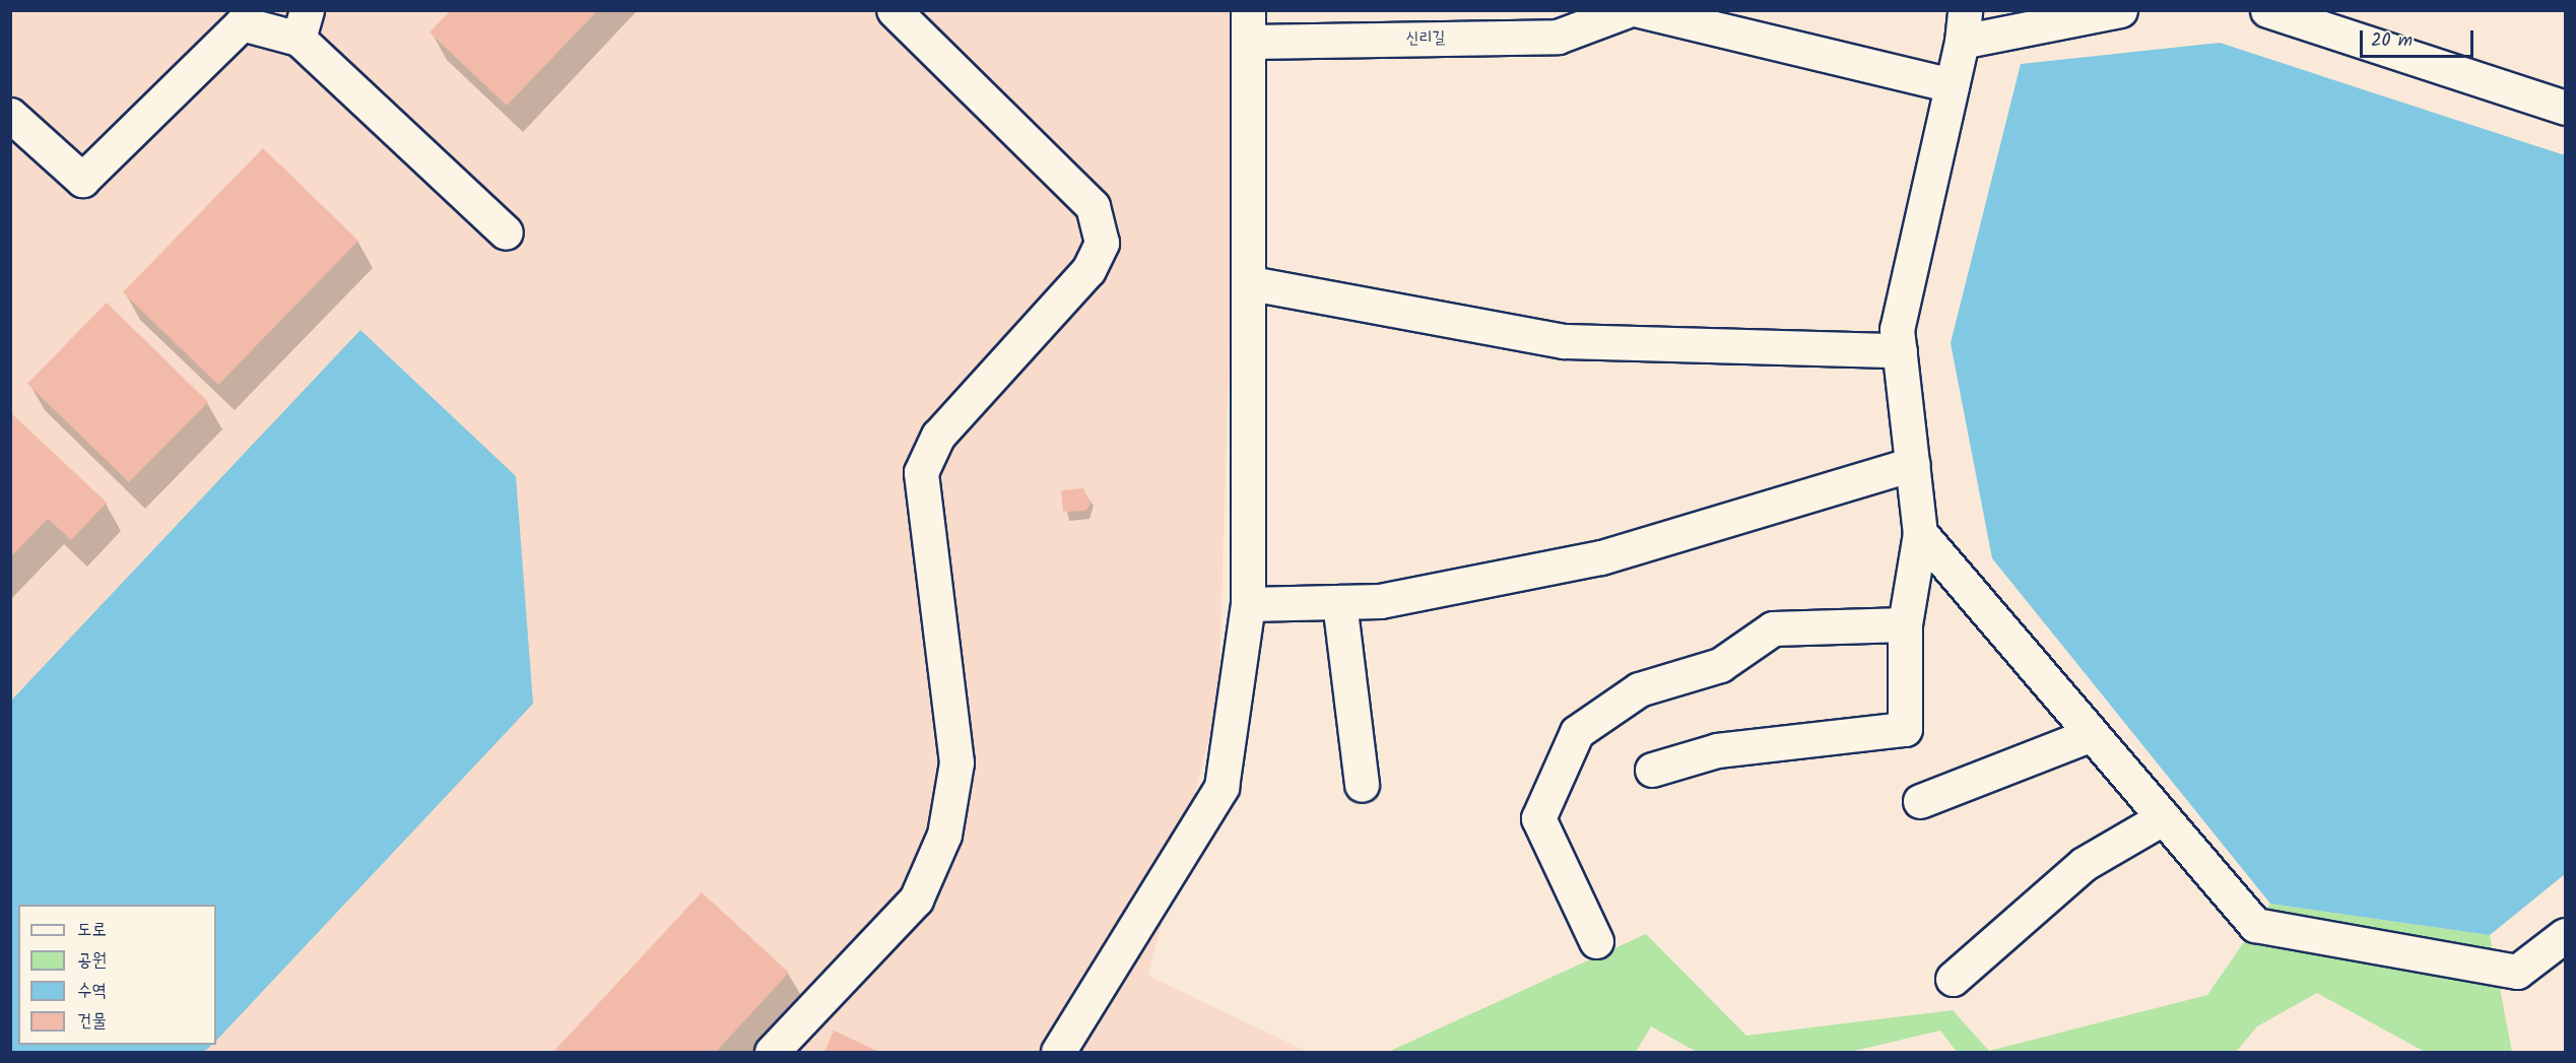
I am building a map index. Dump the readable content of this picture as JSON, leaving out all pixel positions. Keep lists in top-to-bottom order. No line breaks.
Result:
{"streets":{"street":["신리길"]},"legend":["도로","공원","수역","건물"],"scale_bar":"20 m"}
